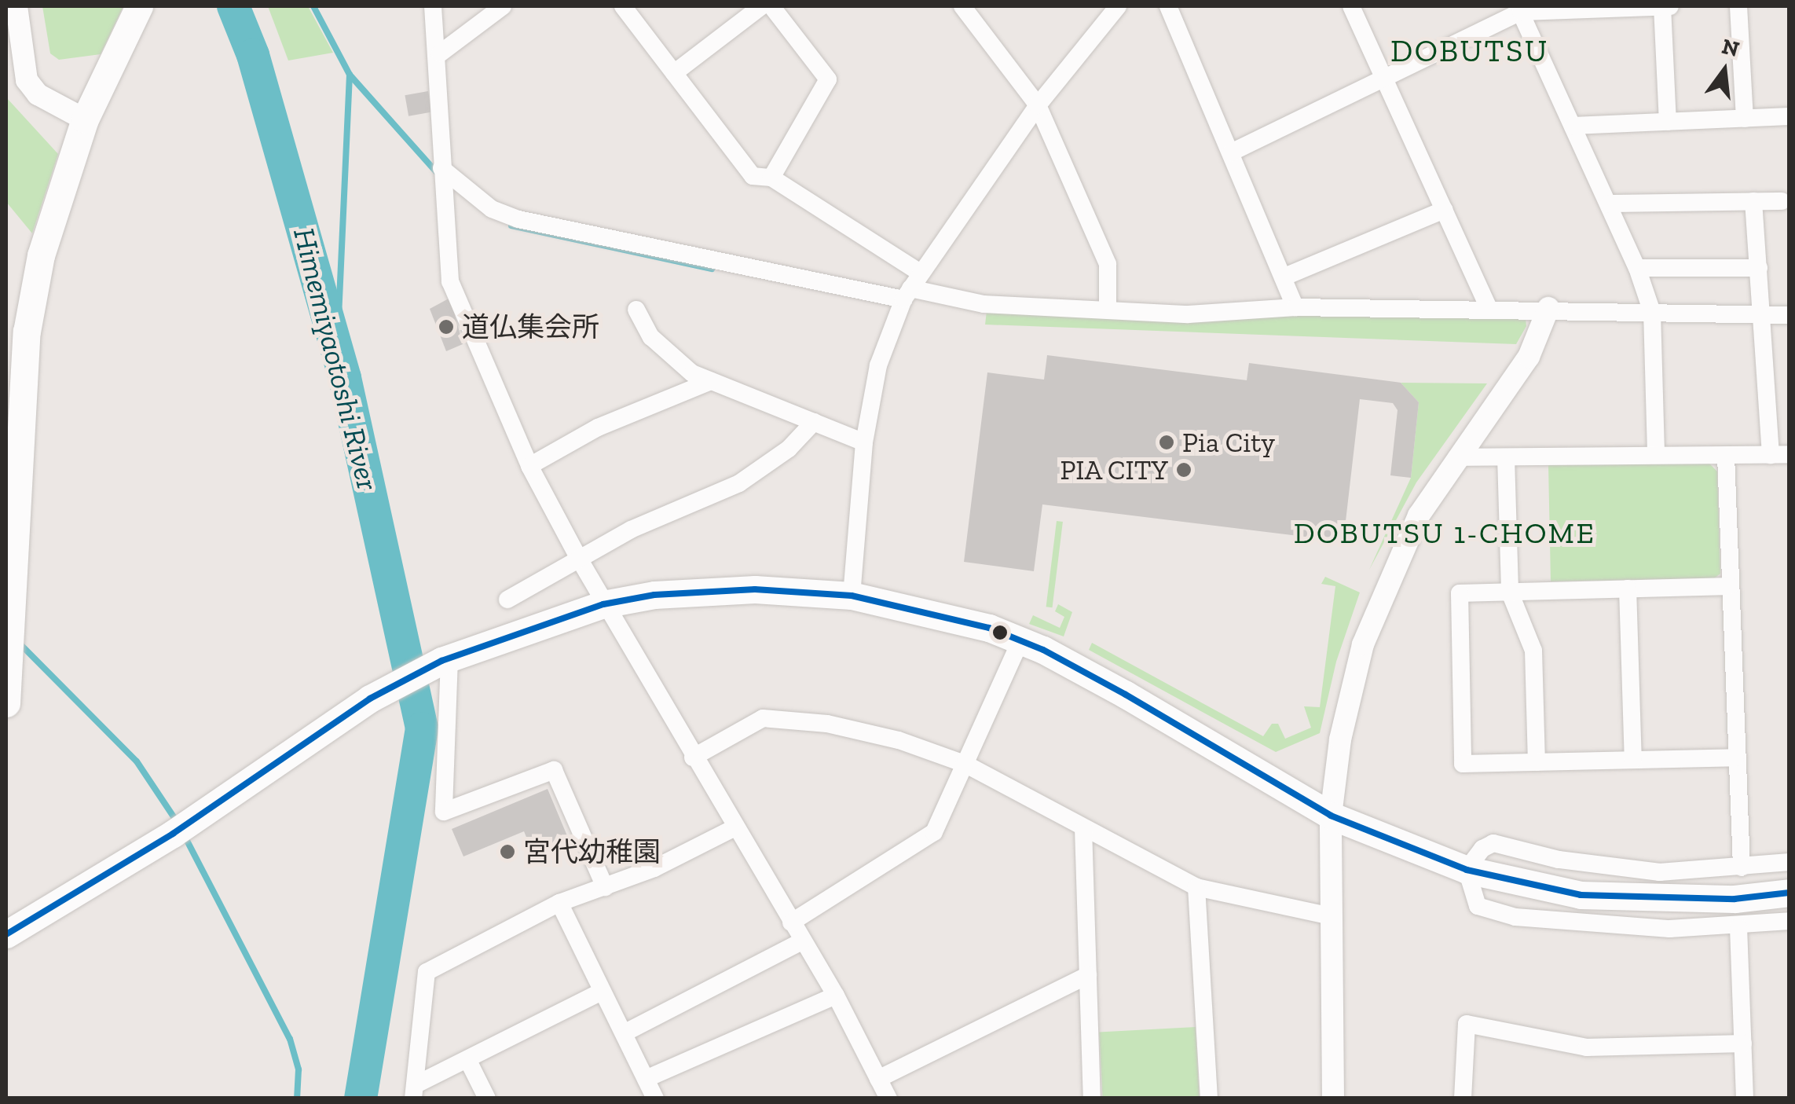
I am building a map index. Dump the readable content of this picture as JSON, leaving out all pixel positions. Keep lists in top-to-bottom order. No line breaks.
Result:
{"districts":["DOBUTSU","DOBUTSU 1-CHOME"],"water":["Himemiyaotoshi River"],"places":["道仏集会所","Pia City","PIA CITY","宮代幼稚園"],"north":"top"}
